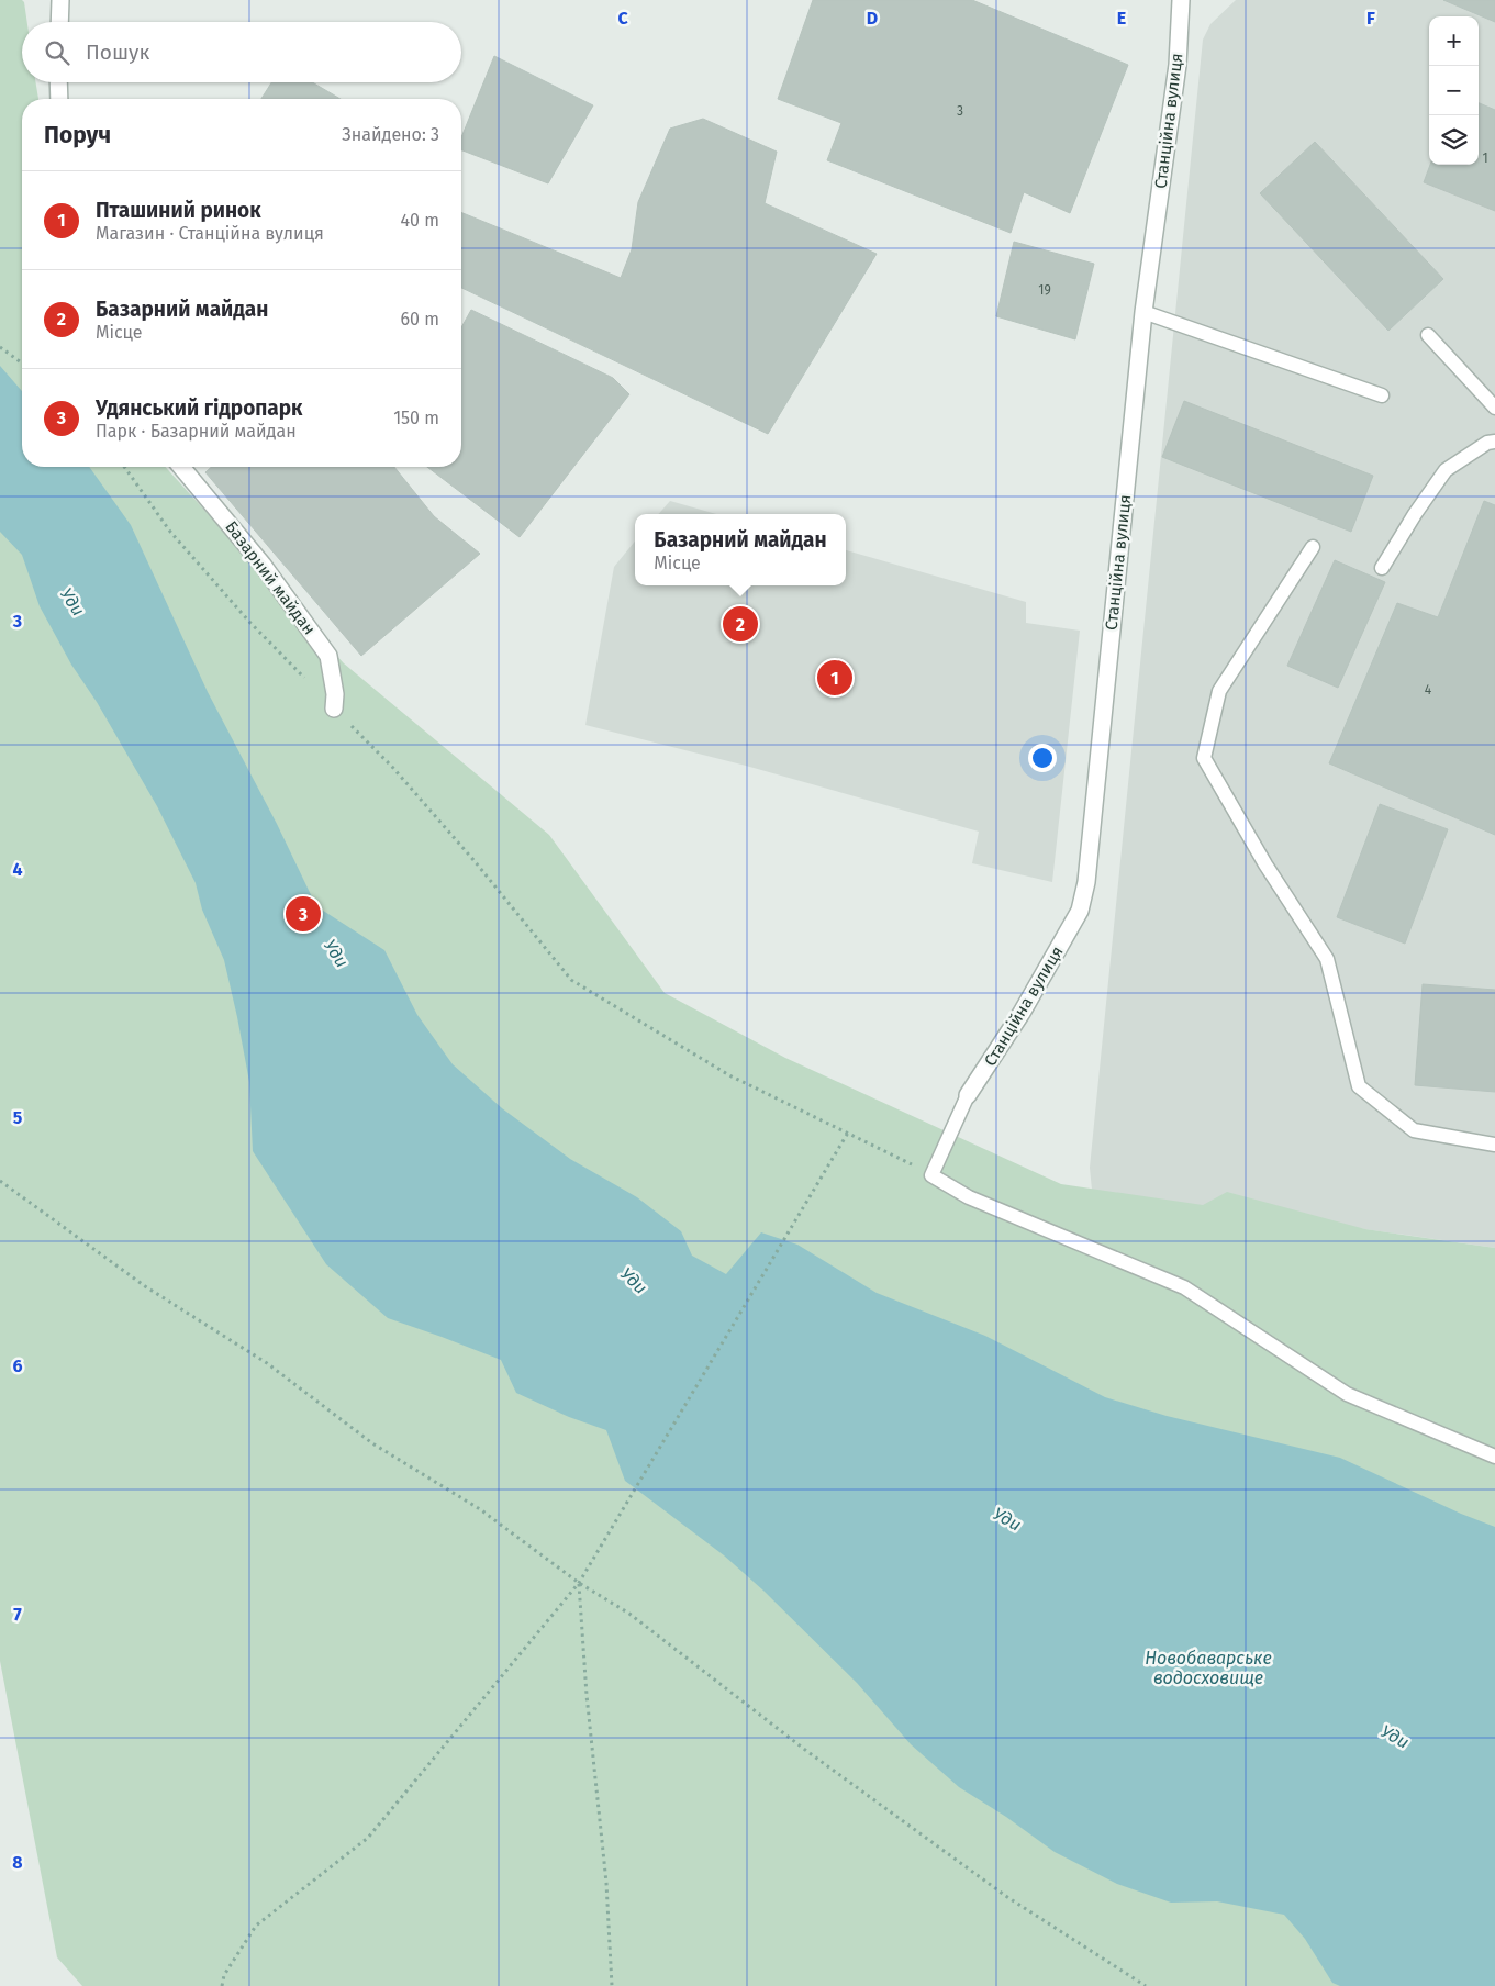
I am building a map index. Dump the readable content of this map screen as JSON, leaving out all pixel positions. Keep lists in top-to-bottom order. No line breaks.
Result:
{"streets":{"street":["Станційна вулиця","Базарний майдан"]},"water":["Уди","Новобаварське водосховище"],"house_numbers":["3","1","19","4"],"page":{"map_buttons":["+","−"],"search":"Пошук","heading":["Поруч","Знайдено: 3"],"list":[{"mark":"1","name":"Пташиний ринок","note":"Магазин · Станційна вулиця","value":"40 m"},{"mark":"2","name":"Базарний майдан","note":"Місце","value":"60 m"},{"mark":"3","name":"Удянський гідропарк","note":"Парк · Базарний майдан","value":"150 m"}],"popup":["Базарний майдан","Місце"],"pins":["2","1","3"]},"grid":{"columns":["C","D","E","F"],"rows":["3","4","5","6","7","8"]}}
